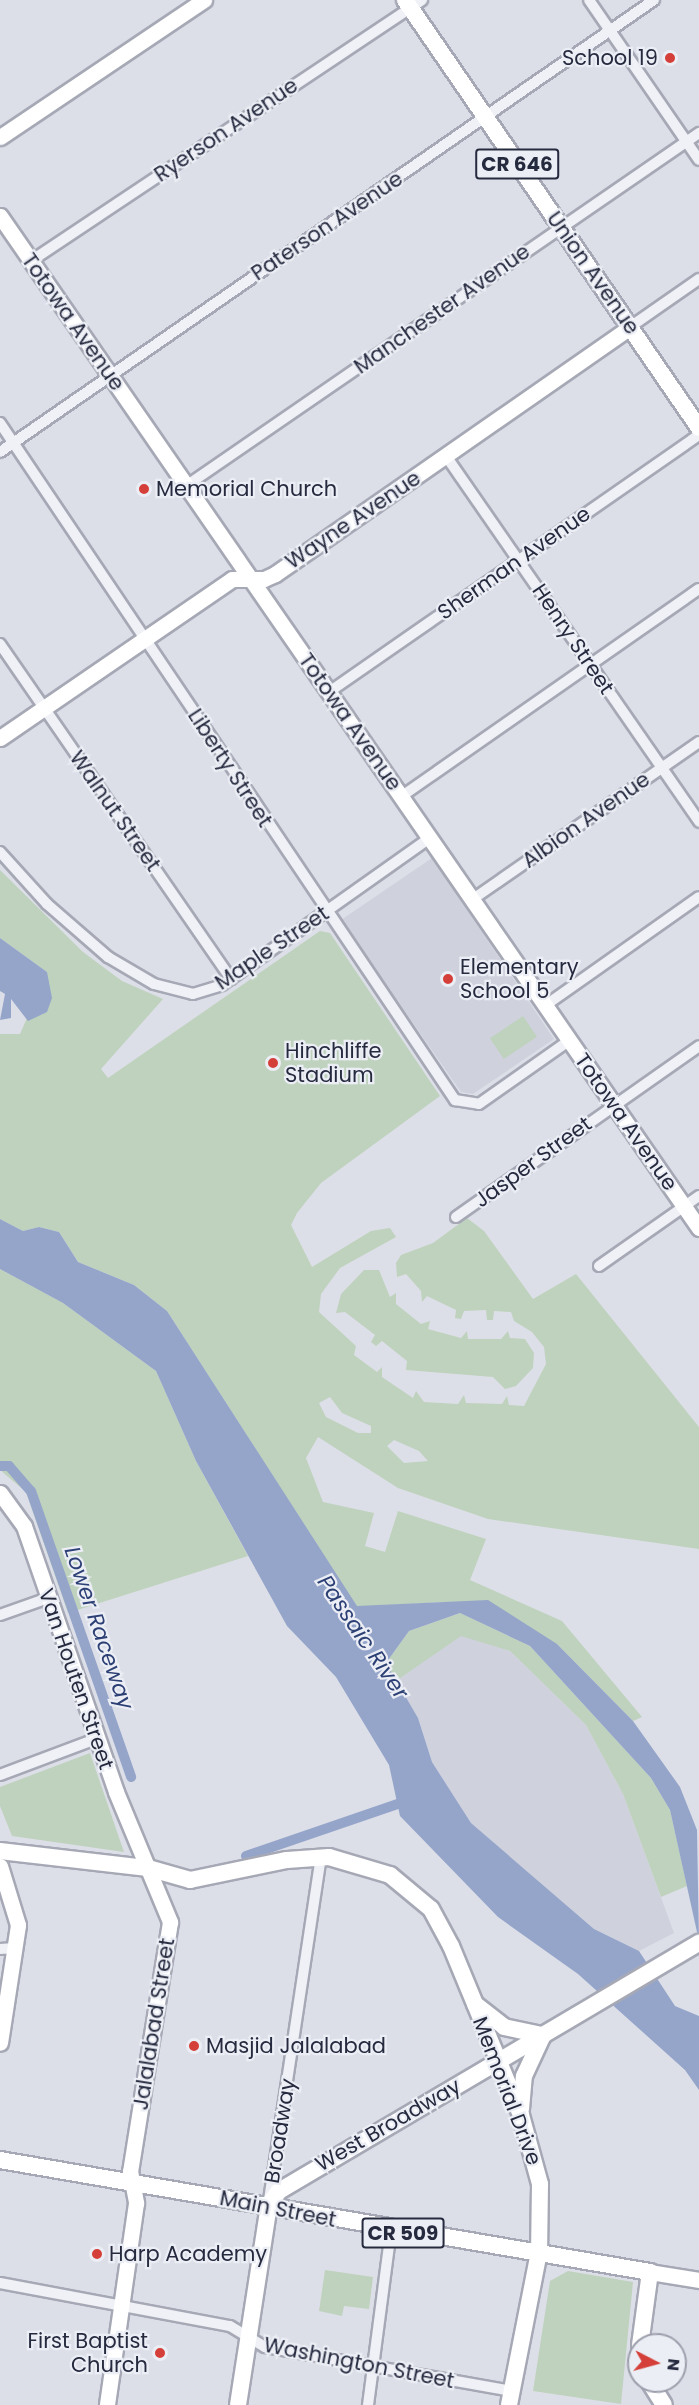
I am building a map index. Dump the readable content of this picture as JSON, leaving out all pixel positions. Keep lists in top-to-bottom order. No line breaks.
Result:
{"streets":{"main road":["CR 646","Union Avenue","Memorial Drive","West Broadway","Broadway","Main Street","CR 509"],"street":["Ryerson Avenue","Paterson Avenue","Manchester Avenue","Totowa Avenue","Wayne Avenue","Sherman Avenue","Henry Street","Liberty Street","Walnut Street","Albion Avenue","Maple Street","Jasper Street","Van Houten Street","Jalalabad Street","Washington Street"]},"crossings":[["Ryerson Avenue","Union Avenue"],["Ryerson Avenue","Totowa Avenue"],["Paterson Avenue","Union Avenue"],["Paterson Avenue","Totowa Avenue"],["Paterson Avenue","Liberty Street"],["Union Avenue","Manchester Avenue"],["Union Avenue","Wayne Avenue"],["Manchester Avenue","Totowa Avenue"],["Totowa Avenue","Wayne Avenue"],["Totowa Avenue","Sherman Avenue"],["Totowa Avenue","Liberty Street"],["Totowa Avenue","Albion Avenue"],["Totowa Avenue","Maple Street"],["Totowa Avenue","Jasper Street"],["Wayne Avenue","Henry Street"],["Wayne Avenue","Liberty Street"],["Wayne Avenue","Walnut Street"],["Sherman Avenue","Henry Street"],["Henry Street","Albion Avenue"],["Liberty Street","Maple Street"],["Walnut Street","Maple Street"],["Van Houten Street","Jalalabad Street"],["Jalalabad Street","Main Street"],["Memorial Drive","West Broadway"],["Memorial Drive","Broadway"],["Memorial Drive","Main Street"],["Memorial Drive","Washington Street"],["West Broadway","Broadway"],["West Broadway","Main Street"],["Broadway","Main Street"],["Broadway","Washington Street"]],"water":["Lower Raceway","Passaic River"],"places":["School 19","Memorial Church","Elementary School 5","Hinchliffe Stadium","Masjid Jalalabad","Harp Academy","First Baptist Church"],"north":"right"}
